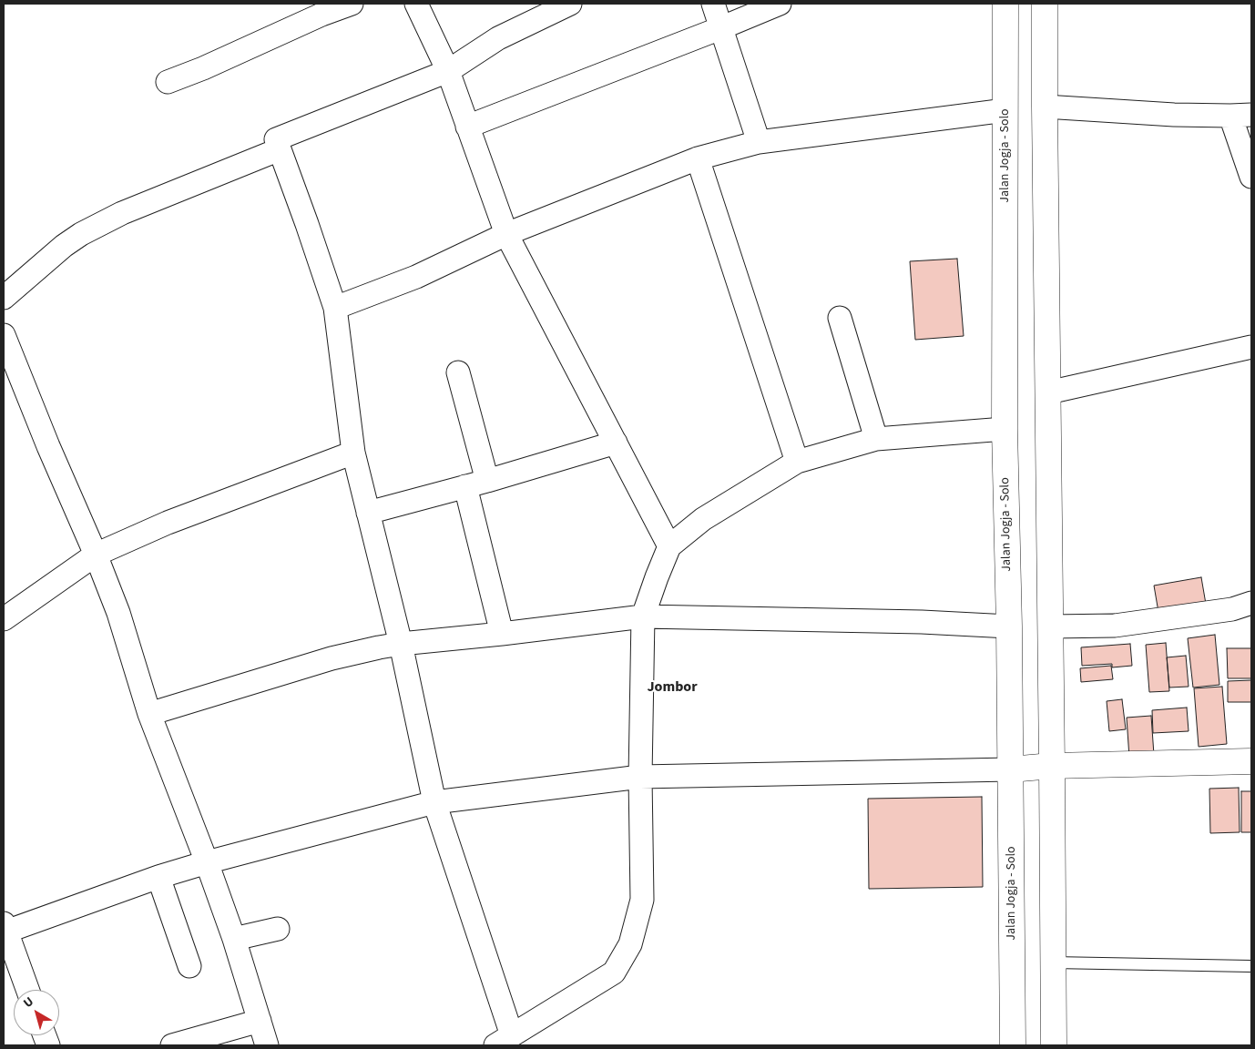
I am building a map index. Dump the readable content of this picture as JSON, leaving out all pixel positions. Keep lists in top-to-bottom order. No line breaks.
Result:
{"streets":{"main road":["Jalan Jogja - Solo"]},"districts":["Jombor"],"north":"top left"}
